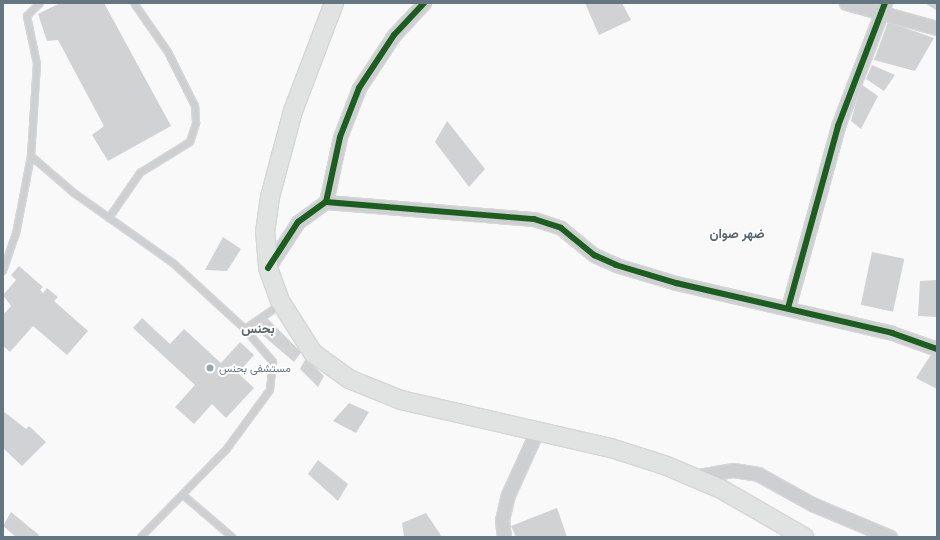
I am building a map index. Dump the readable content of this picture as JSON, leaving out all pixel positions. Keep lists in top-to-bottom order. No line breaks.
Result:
{"districts":["ضهر صوان","بحنس"],"places":["مستشفى بحنس"]}
